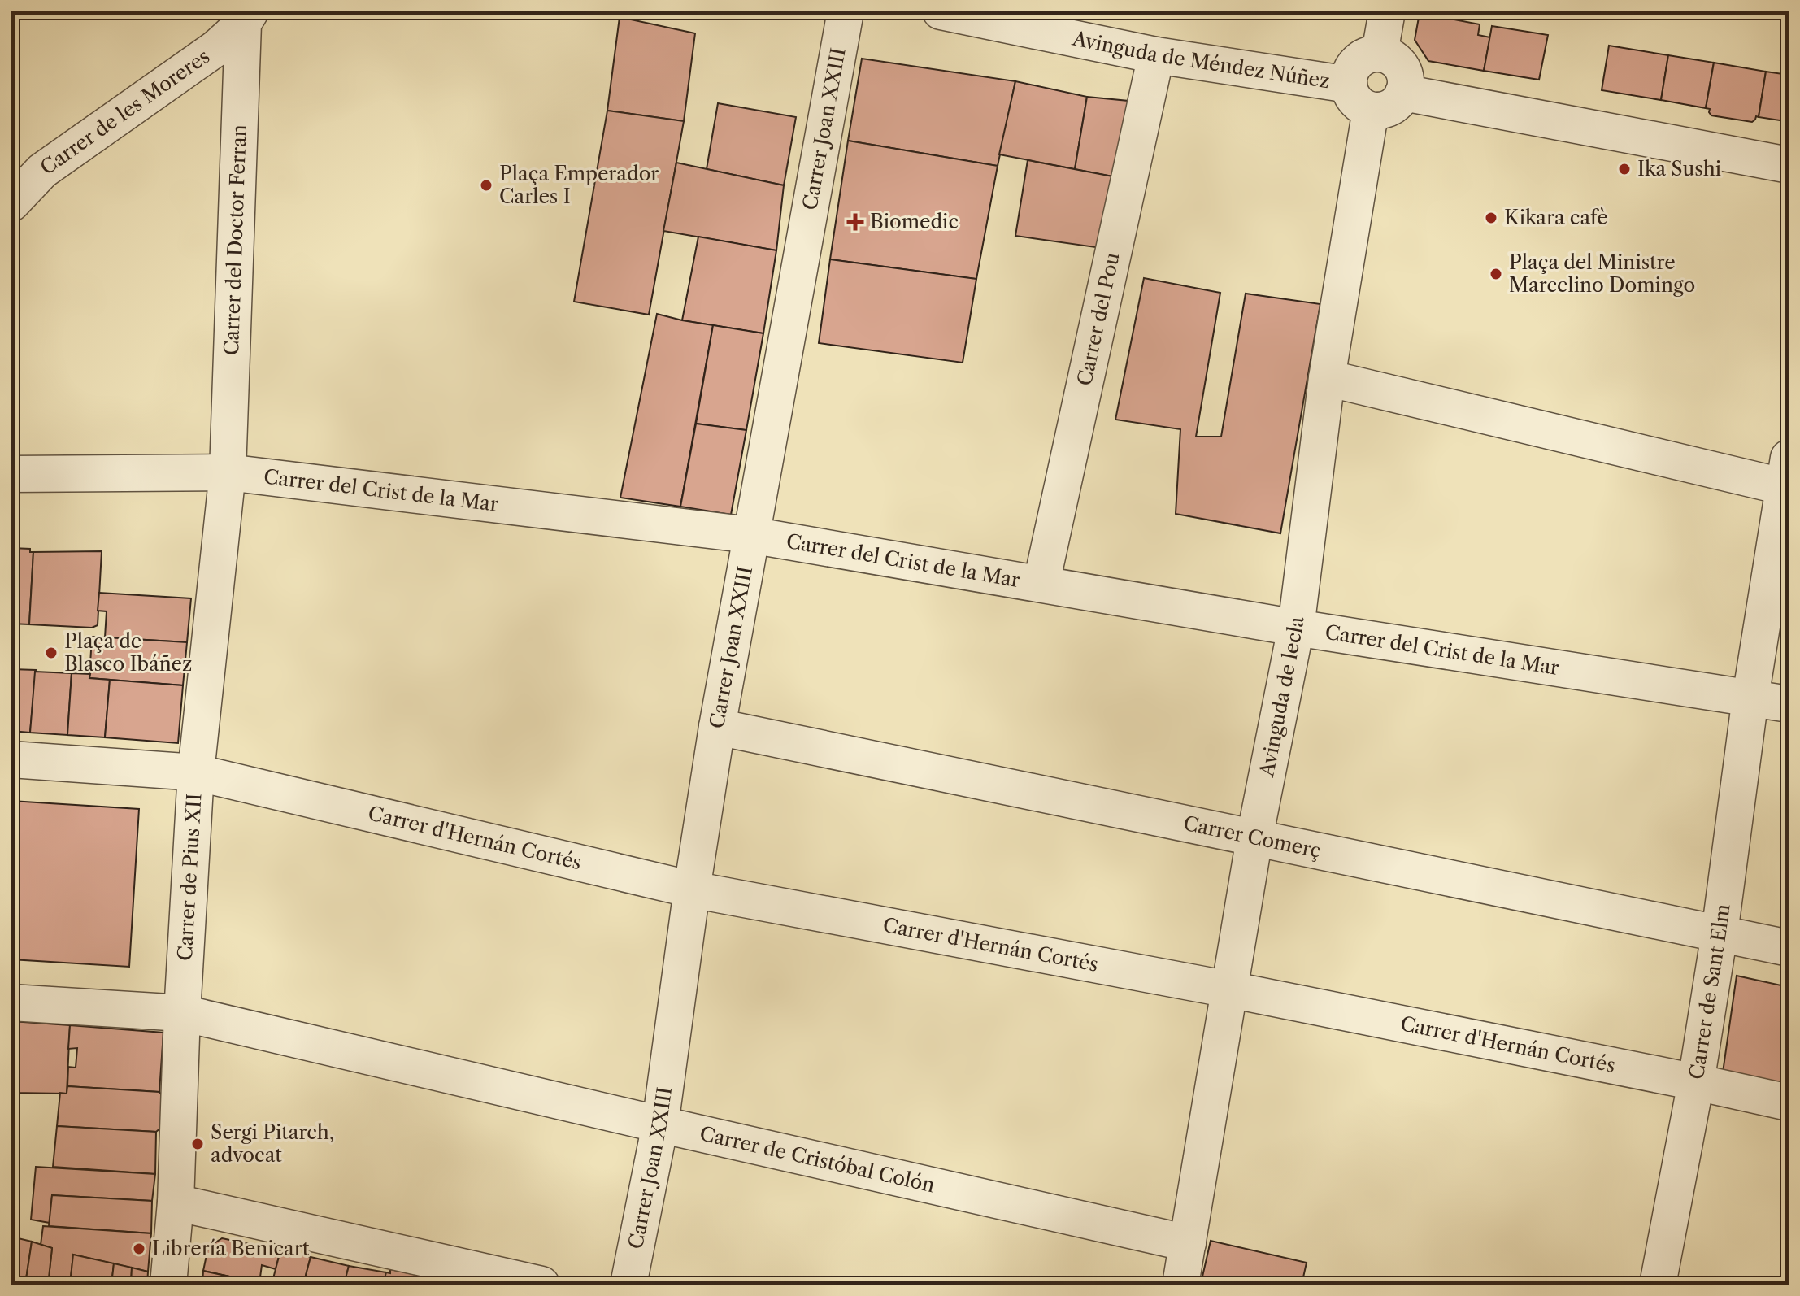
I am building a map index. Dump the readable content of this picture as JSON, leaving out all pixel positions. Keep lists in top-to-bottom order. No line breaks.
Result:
{"streets":{"street":["Avinguda de Méndez Núñez","Carrer de les Moreres","Carrer Joan XXIII","Carrer del Doctor Ferran","Carrer del Pou","Carrer del Crist de la Mar","Avinguda de lecla","Carrer d'Hernán Cortés","Carrer Comerç","Carrer de Pius XII","Carrer de Sant Elm","Carrer de Cristóbal Colón"]},"crossings":[["Avinguda de Méndez Núñez","Carrer del Pou"],["Avinguda de Méndez Núñez","Avinguda de lecla"],["Carrer de les Moreres","Carrer del Doctor Ferran"],["Carrer Joan XXIII","Carrer del Crist de la Mar"],["Carrer Joan XXIII","Carrer d'Hernán Cortés"],["Carrer Joan XXIII","Carrer Comerç"],["Carrer Joan XXIII","Carrer de Cristóbal Colón"],["Carrer del Doctor Ferran","Carrer del Crist de la Mar"],["Carrer del Doctor Ferran","Carrer de Pius XII"],["Carrer del Pou","Carrer del Crist de la Mar"],["Carrer del Crist de la Mar","Avinguda de lecla"],["Carrer del Crist de la Mar","Carrer de Pius XII"],["Carrer del Crist de la Mar","Carrer de Sant Elm"],["Avinguda de lecla","Carrer d'Hernán Cortés"],["Avinguda de lecla","Carrer Comerç"],["Avinguda de lecla","Carrer de Cristóbal Colón"],["Carrer d'Hernán Cortés","Carrer de Pius XII"],["Carrer d'Hernán Cortés","Carrer de Sant Elm"],["Carrer Comerç","Carrer de Sant Elm"],["Carrer de Pius XII","Carrer de Cristóbal Colón"]],"places":{"other":["Ika Sushi","Plaça Emperador Carles I","Kikara cafè","Plaça del Ministre Marcelino Domingo","Plaça de Blasco Ibáñez","Sergi Pitarch, advocat","Librería Benicart"],"health":["Biomedic"]}}
